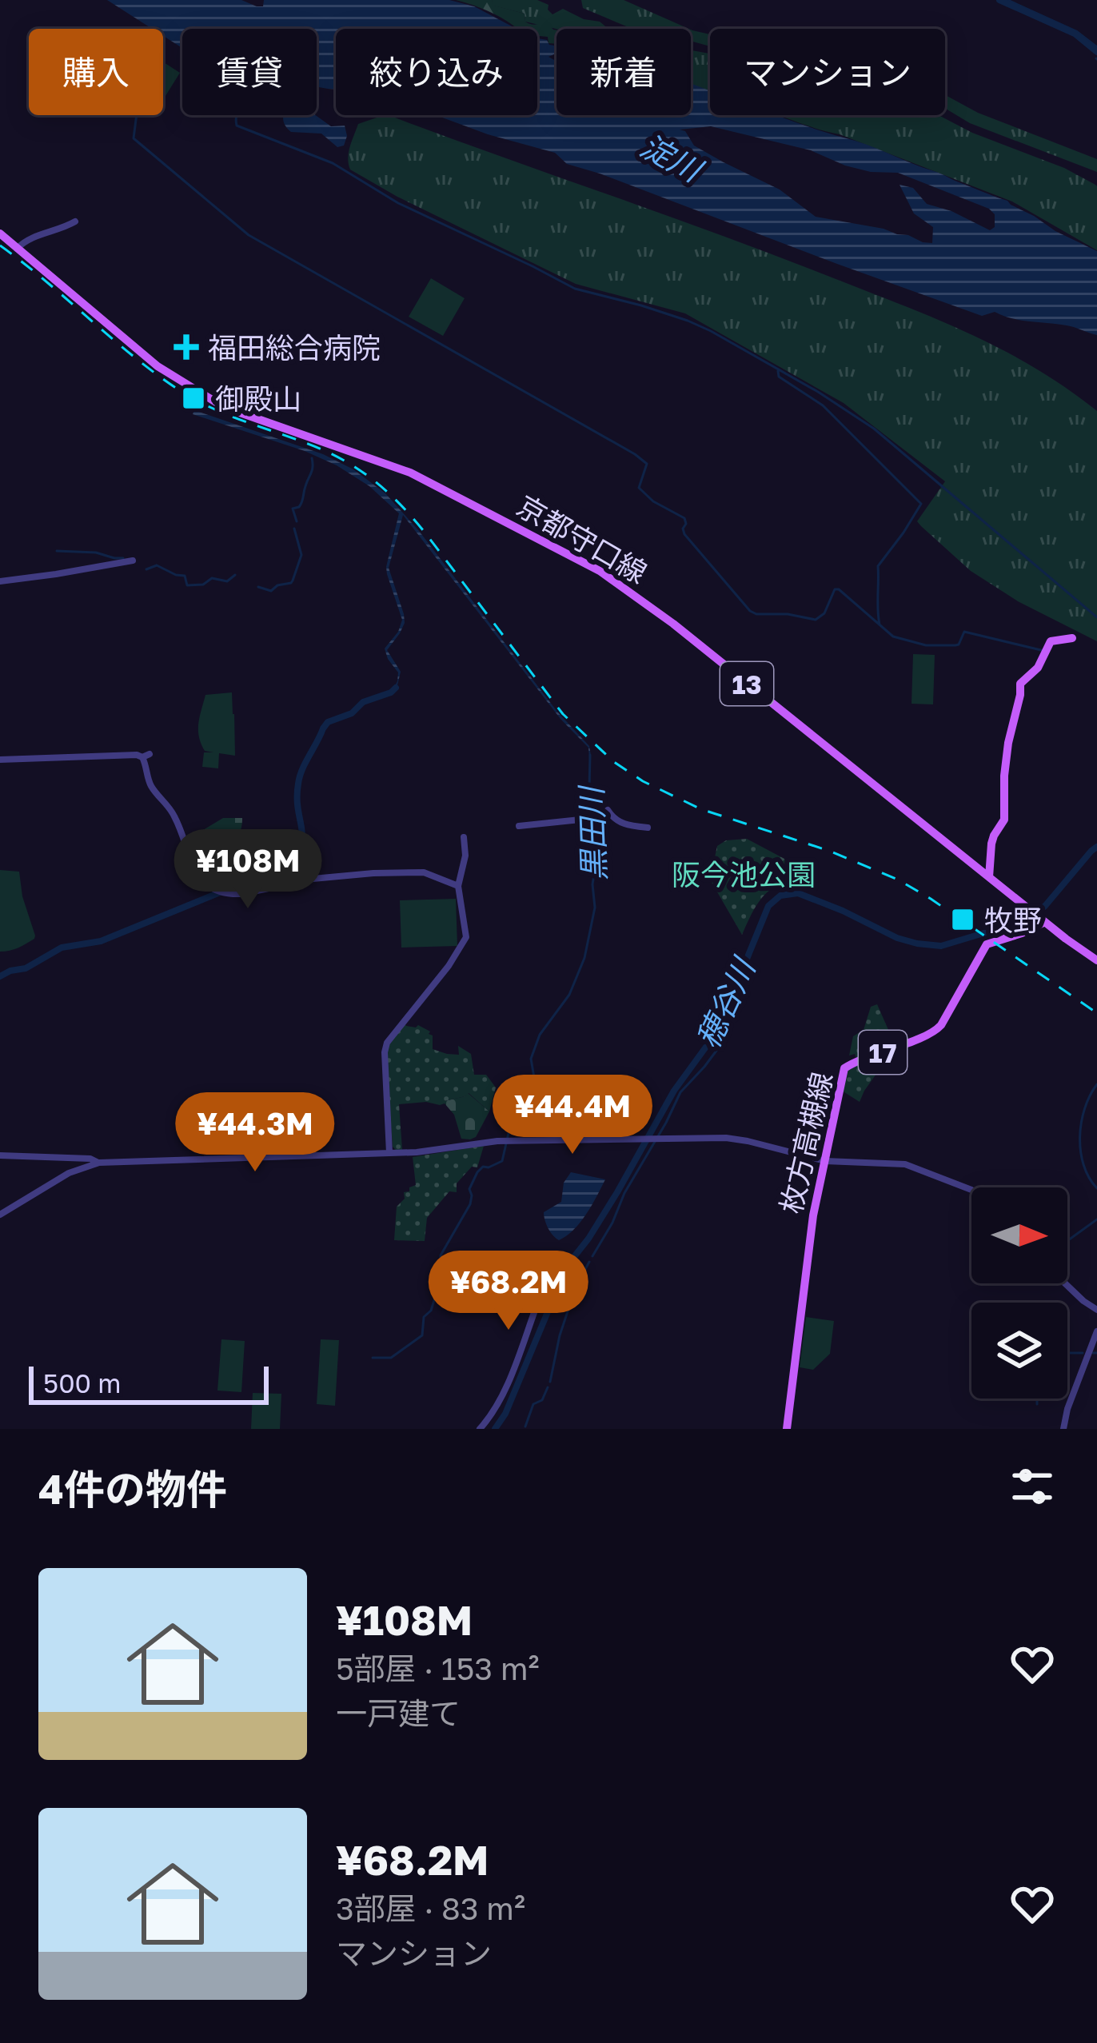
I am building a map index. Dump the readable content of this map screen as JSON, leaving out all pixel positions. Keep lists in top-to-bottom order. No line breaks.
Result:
{"streets":{"main road":["京都守口線","13","17","枚方高槻線"]},"crossings":[["京都守口線","枚方高槻線"]],"water":["淀川","黒田川","穂谷川"],"parks":["阪今池公園"],"places":{"health":["福田総合病院"],"transit":["御殿山","牧野"]},"scale_bar":"500 m","north":"right","page":{"chip":["購入","賃貸","絞り込み","新着","マンション"],"price":["¥108M","¥44.4M","¥44.3M","¥68.2M"],"scale":"500 m","heading":"4件の物件","list":[{"name":"¥108M","note":"5部屋 · 153 m² · 一戸建て"},{"name":"¥68.2M","note":"3部屋 · 83 m² · マンション"}]}}
